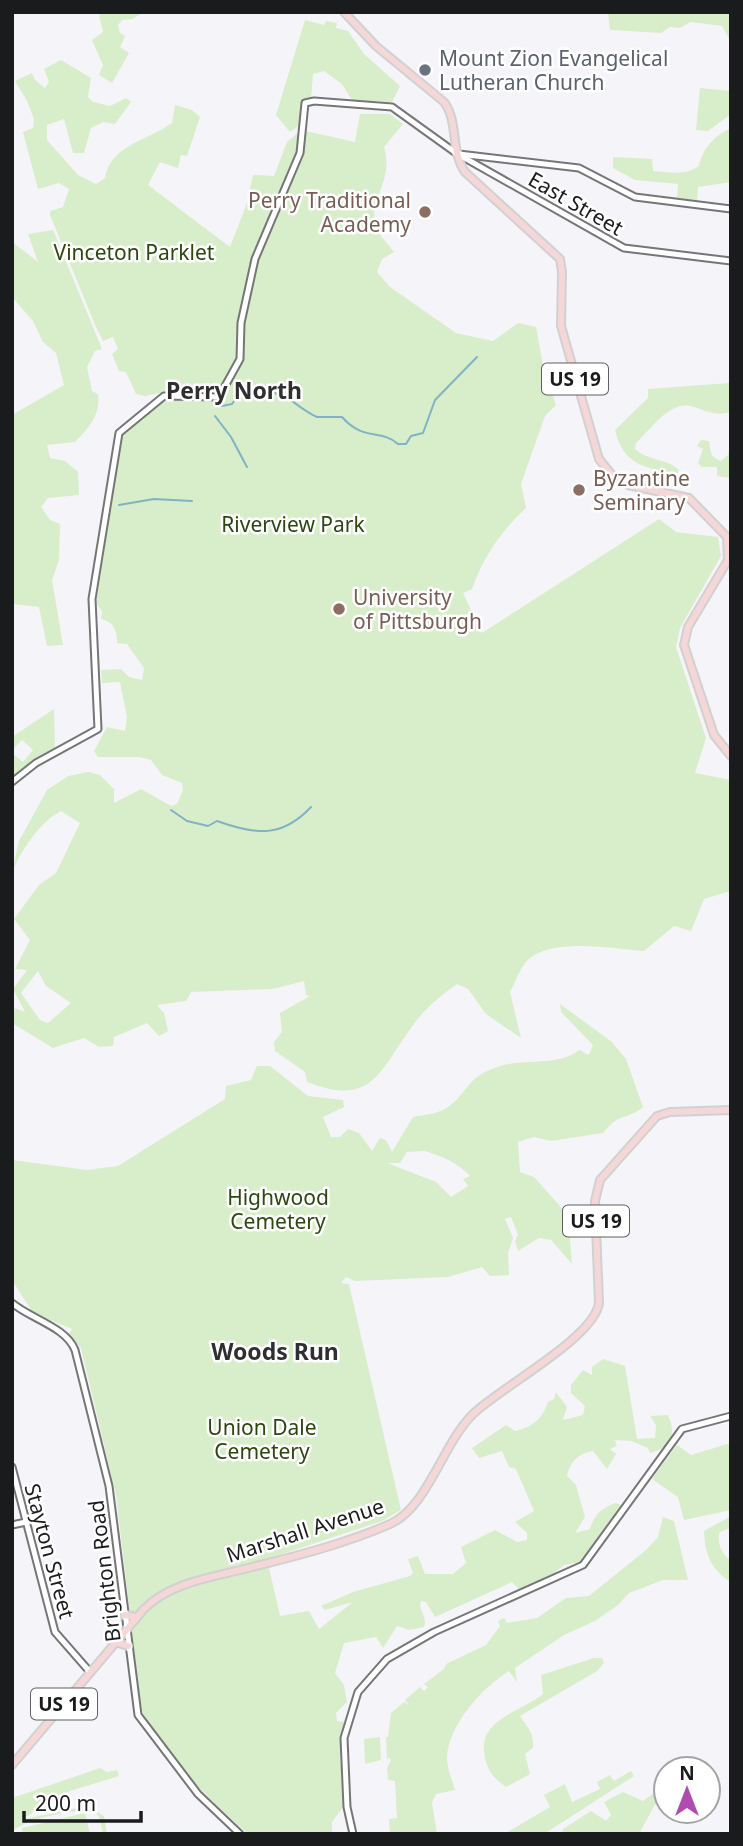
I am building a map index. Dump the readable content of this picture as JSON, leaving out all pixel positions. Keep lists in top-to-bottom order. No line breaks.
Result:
{"streets":{"main road":["US 19","Marshall Avenue"],"street":["East Street","Stayton Street","Brighton Road"]},"crossings":[["East Street","US 19"],["Marshall Avenue","Stayton Street"],["Marshall Avenue","Brighton Road"]],"districts":["Perry North","Woods Run"],"parks":["Vinceton Parklet","Riverview Park","Highwood Cemetery","Union Dale Cemetery"],"places":["Mount Zion Evangelical Lutheran Church","Perry Traditional Academy","Byzantine Seminary","University of Pittsburgh"],"scale_bar":"200 m","north":"top"}
